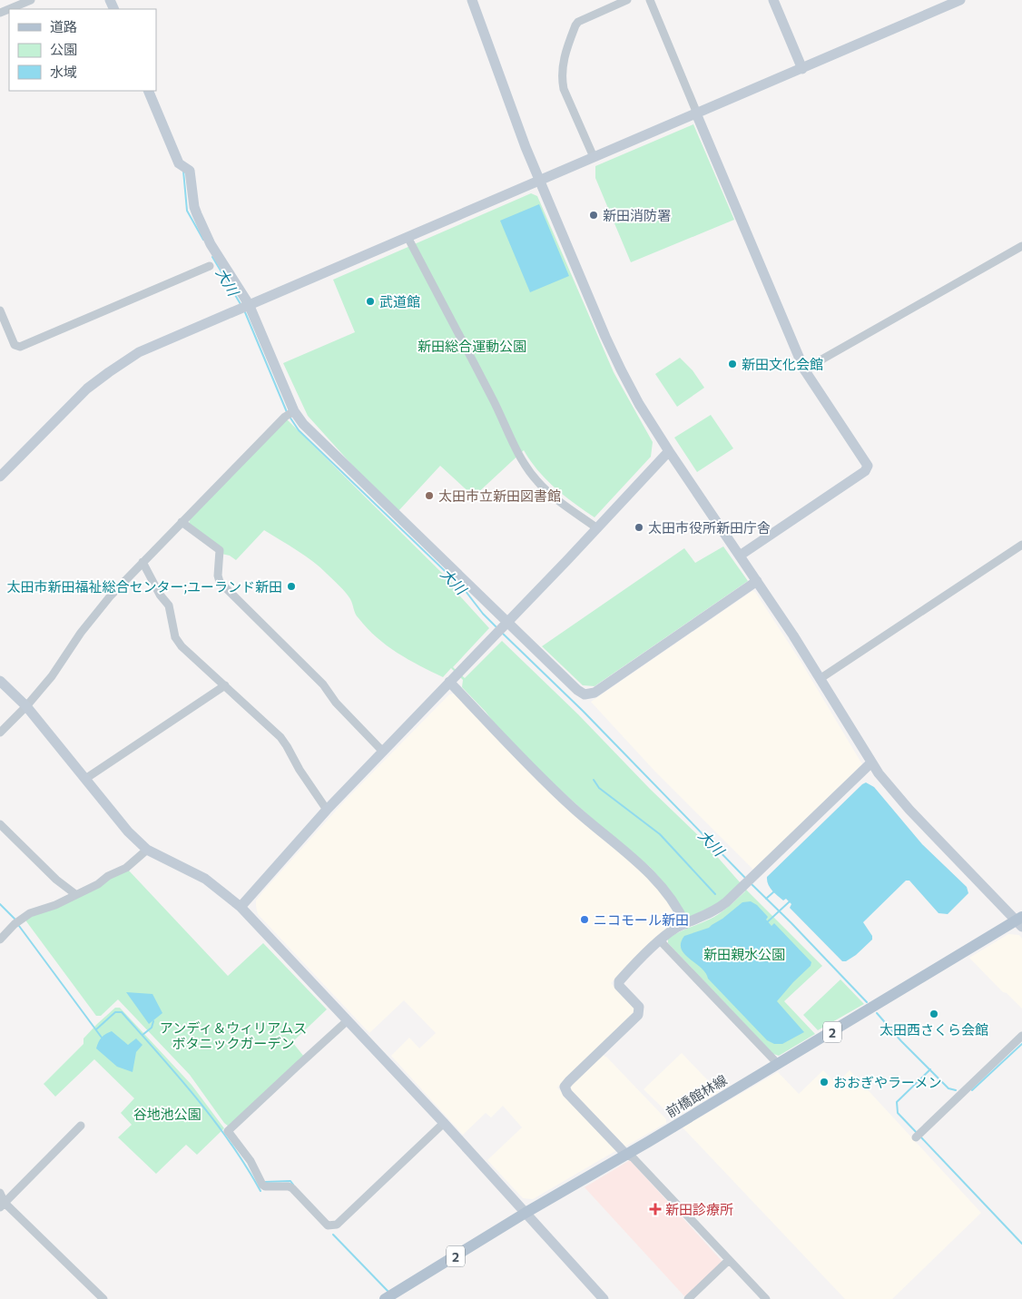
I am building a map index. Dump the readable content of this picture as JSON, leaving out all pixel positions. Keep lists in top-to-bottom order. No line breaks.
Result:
{"streets":{"main road":["2","前橋館林線"]},"water":["大川"],"parks":["新田総合運動公園","新田親水公園","アンディ＆ウィリアムス ボタニックガーデン","谷地池公園"],"places":{"other":["新田消防署","武道館","新田文化会館","太田市立新田図書館","太田市役所新田庁舎","太田市新田福祉総合センター;ユーランド新田","ニコモール新田","太田西さくら会館","おおぎやラーメン"],"health":["新田診療所"]},"legend":["道路","公園","水域"]}
